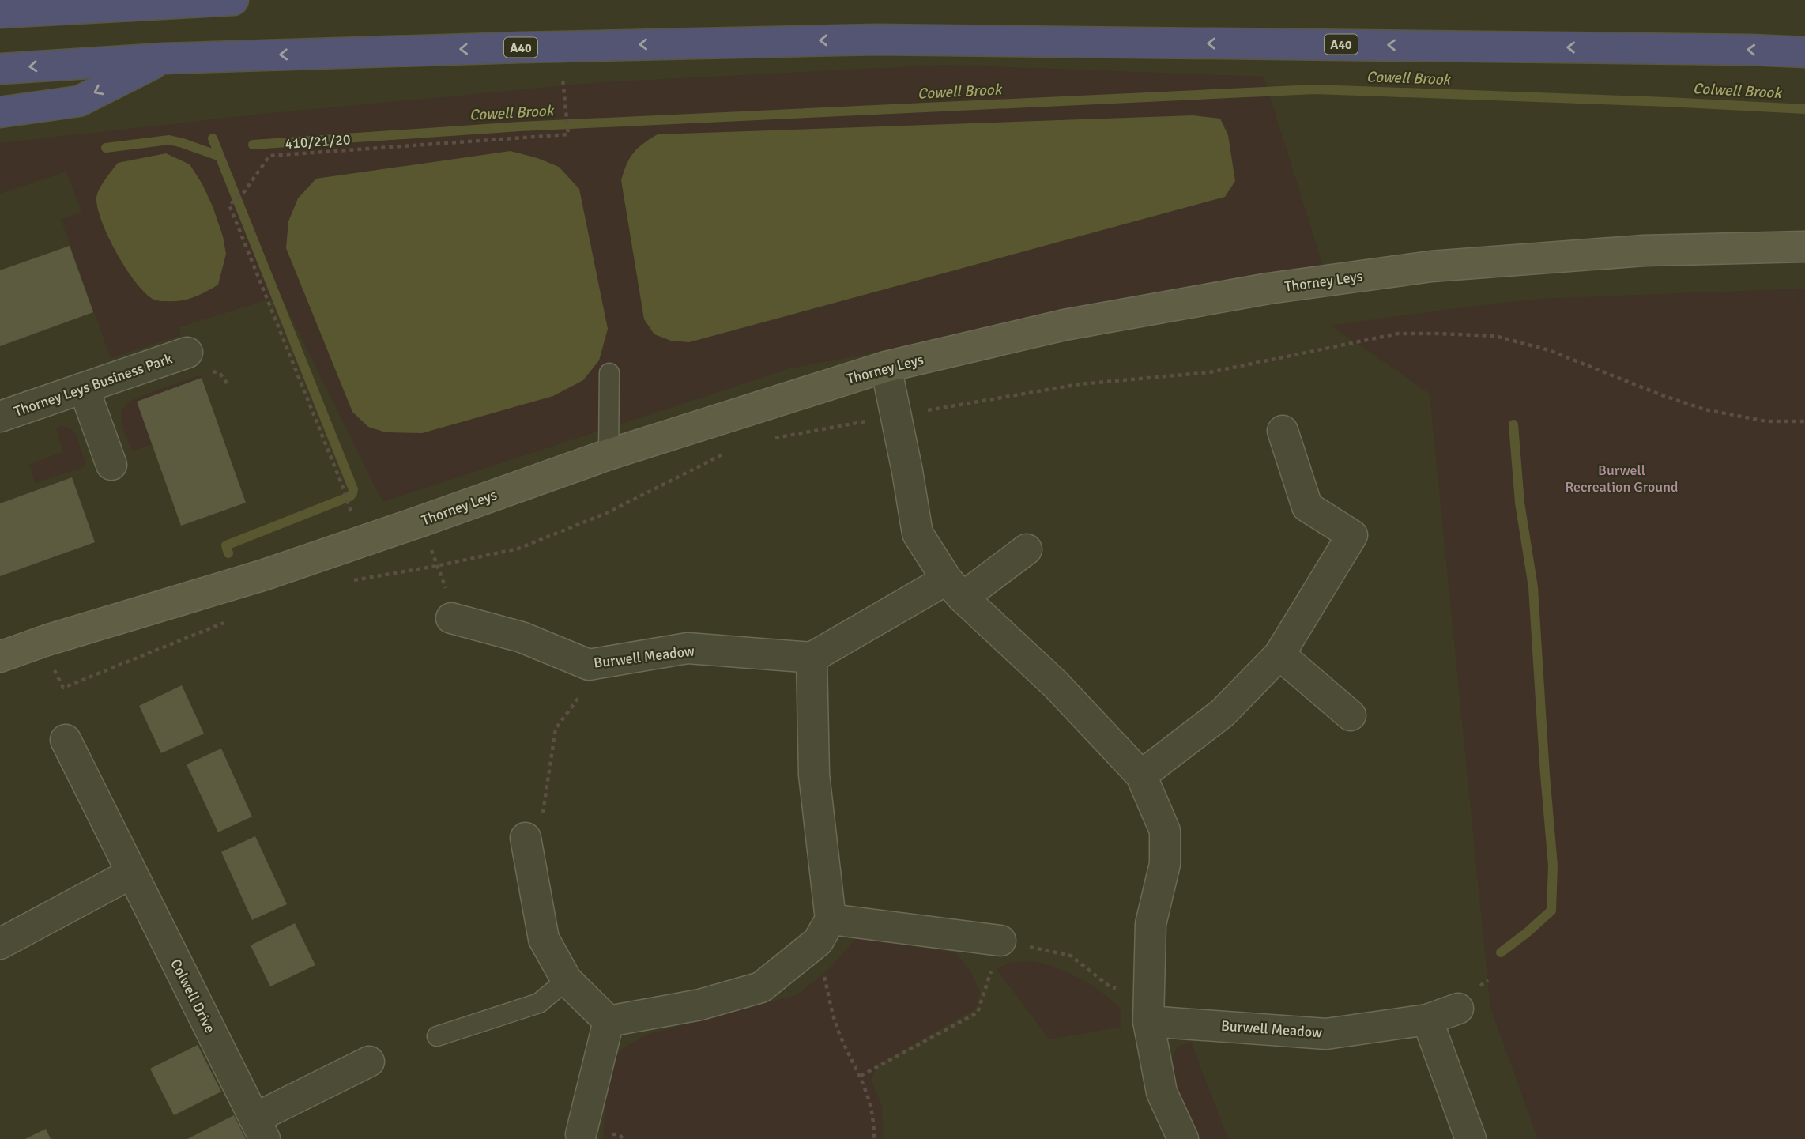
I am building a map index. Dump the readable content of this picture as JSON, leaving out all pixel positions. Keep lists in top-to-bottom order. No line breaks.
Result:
{"streets":{"highway":["A40"],"street":["Thorney Leys","Thorney Leys Business Park","Burwell Meadow","Colwell Drive"],"path":["410/21/20"]},"water":["Cowell Brook","Colwell Brook"],"parks":["Burwell Recreation Ground"]}
